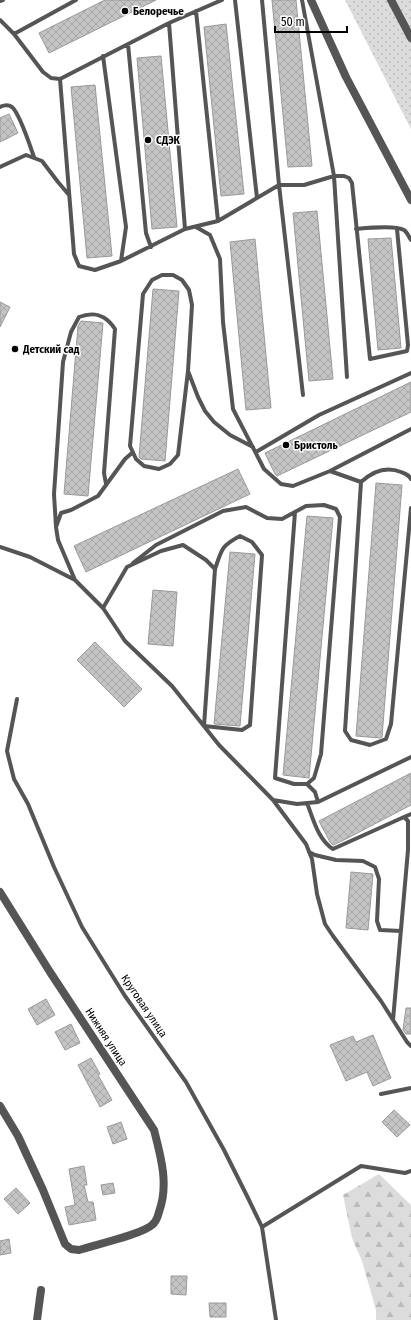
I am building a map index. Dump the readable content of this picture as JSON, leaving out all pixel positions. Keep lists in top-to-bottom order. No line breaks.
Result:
{"streets":{"street":["Нижняя улица"],"lane":["Круговая улица"]},"places":["Белоречье","СДЭК","Детский сад","Бристоль"],"scale_bar":"50 m"}
